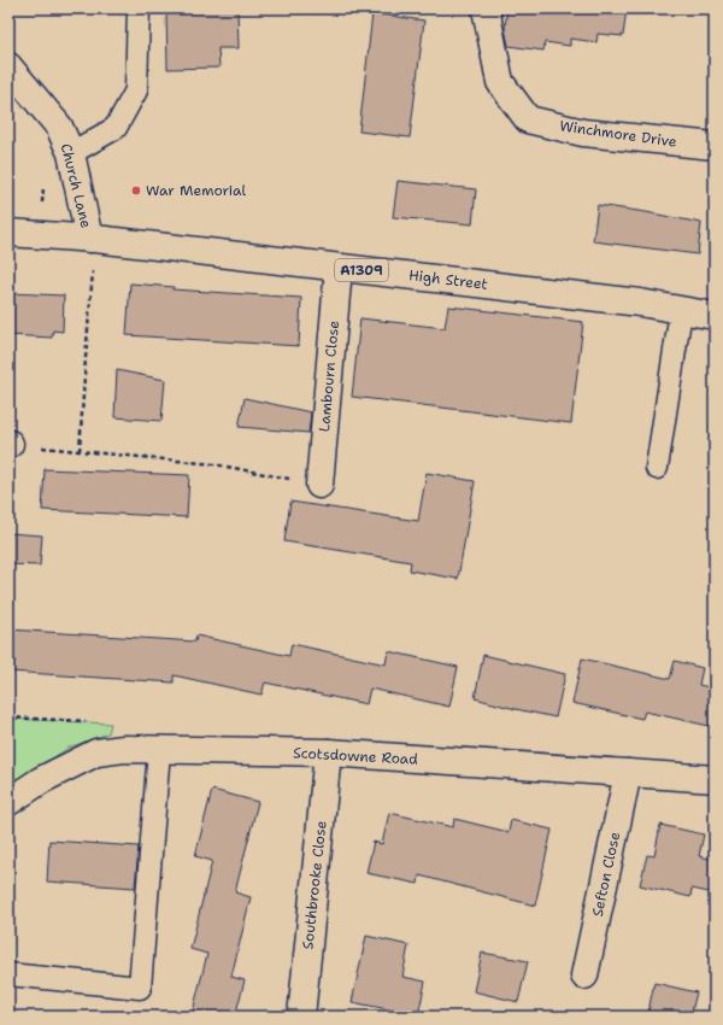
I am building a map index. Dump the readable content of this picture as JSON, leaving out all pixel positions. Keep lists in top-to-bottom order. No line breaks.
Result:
{"streets":{"street":["Winchmore Drive","Church Lane","A1309","High Street","Lambourn Close","Scotsdowne Road","Sefton Close","Southbrooke Close"]},"crossings":[["Church Lane","High Street"],["High Street","Lambourn Close"],["Scotsdowne Road","Sefton Close"],["Scotsdowne Road","Southbrooke Close"]],"places":["War Memorial"]}
